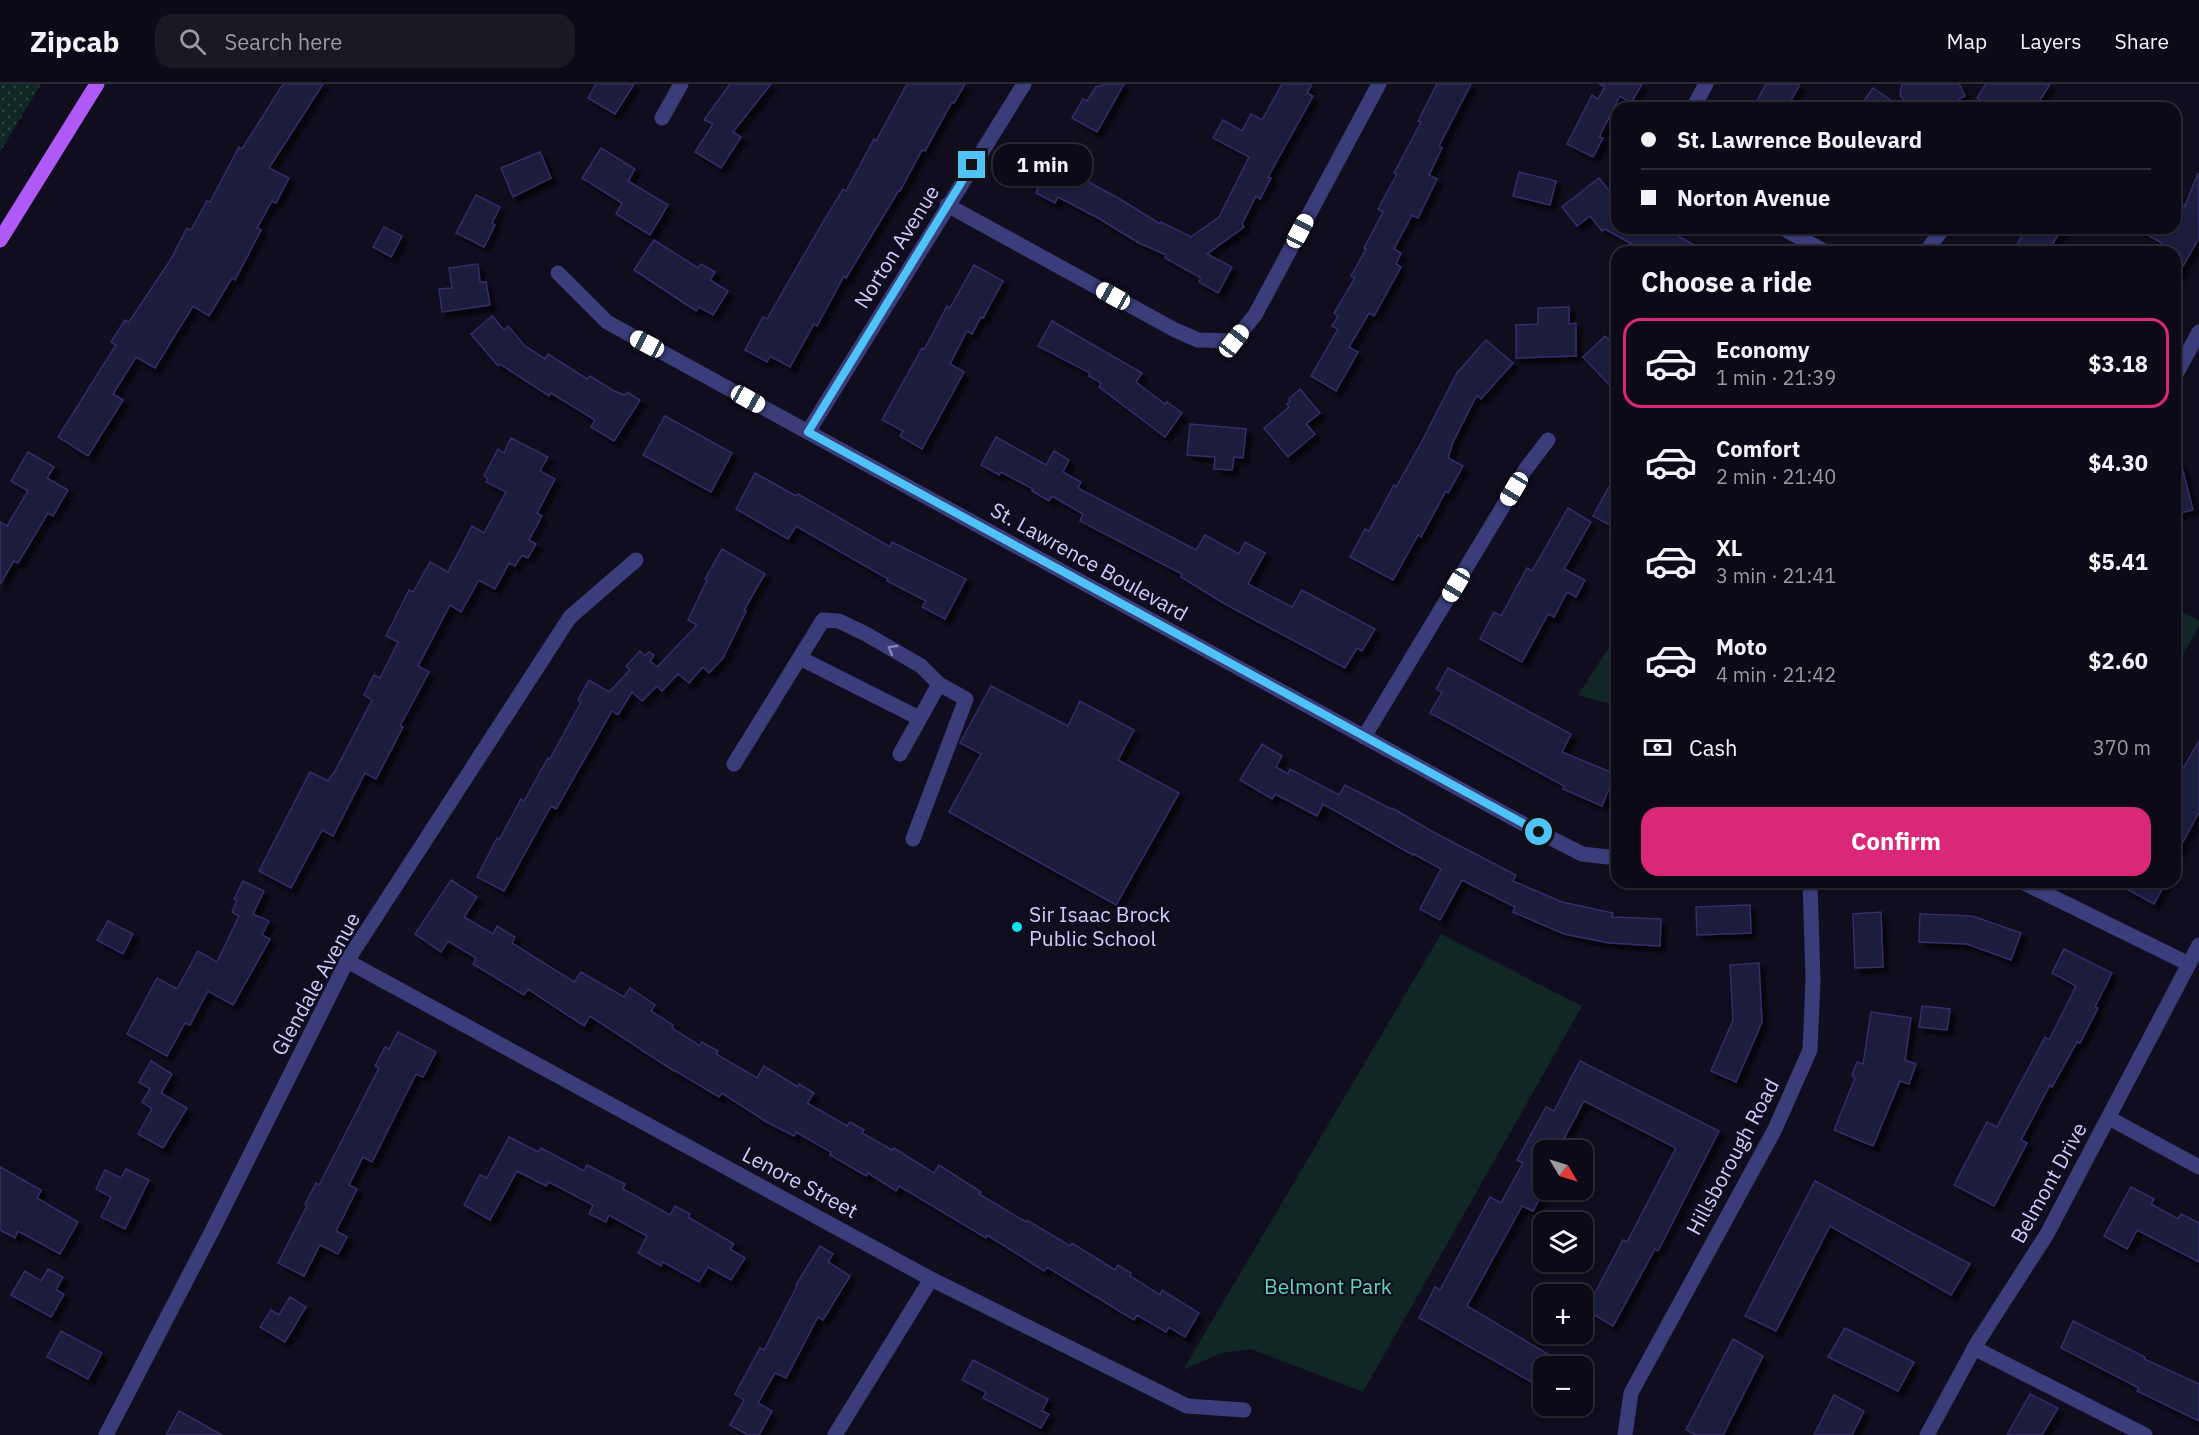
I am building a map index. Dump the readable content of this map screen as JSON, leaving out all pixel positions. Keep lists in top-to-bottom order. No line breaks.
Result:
{"streets":{"street":["Norton Avenue","St. Lawrence Boulevard","Glendale Avenue","Hillsborough Road","Lenore Street","Belmont Drive"]},"crossings":[["Norton Avenue","St. Lawrence Boulevard"],["Glendale Avenue","Lenore Street"]],"parks":["Belmont Park"],"places":["Sir Isaac Brock Public School"],"north":"bottom right","page":{"header":"Zipcab","search":"Search here","nav":["Map","Layers","Share"],"banner":["St. Lawrence Boulevard","Norton Avenue"],"bubble":"1 min","heading":"Choose a ride","list":[{"name":"Economy","note":"1 min · 21:39","value":"$3.18"},{"name":"Comfort","note":"2 min · 21:40","value":"$4.30"},{"name":"XL","note":"3 min · 21:41","value":"$5.41"},{"name":"Moto","note":"4 min · 21:42","value":"$2.60"}],"pay":["Cash","370 m"],"buttons":"Confirm","map_buttons":["+","−"]}}
